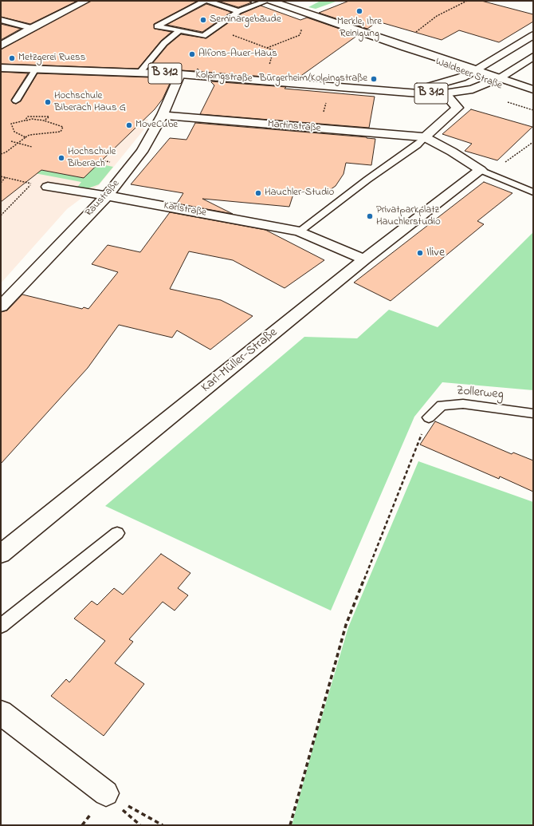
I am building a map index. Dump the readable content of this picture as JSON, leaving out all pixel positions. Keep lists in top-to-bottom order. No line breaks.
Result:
{"streets":{"street":["B 312","Waldseer Straße","Kolpingstraße","Martinstraße","Raustraße","Karlstraße","Karl-Müller-Straße"],"lane":["Zollerweg"]},"crossings":[["Waldseer Straße","Kolpingstraße"],["Kolpingstraße","Raustraße"],["Martinstraße","Raustraße"],["Raustraße","Karlstraße"],["Karlstraße","Karl-Müller-Straße"]],"places":["Merkle, Ihre Reinigung","Seminargebäude","Alfons-Auer-Haus","Metzgerei Ruess","Bürgerheim/Kolpingstraße","Hochschule Biberach Haus G","MoveCube","Hochschule Biberach","Hauchler-Studio","Privatparkplatz Hauchlerstudio","Ilive"]}
